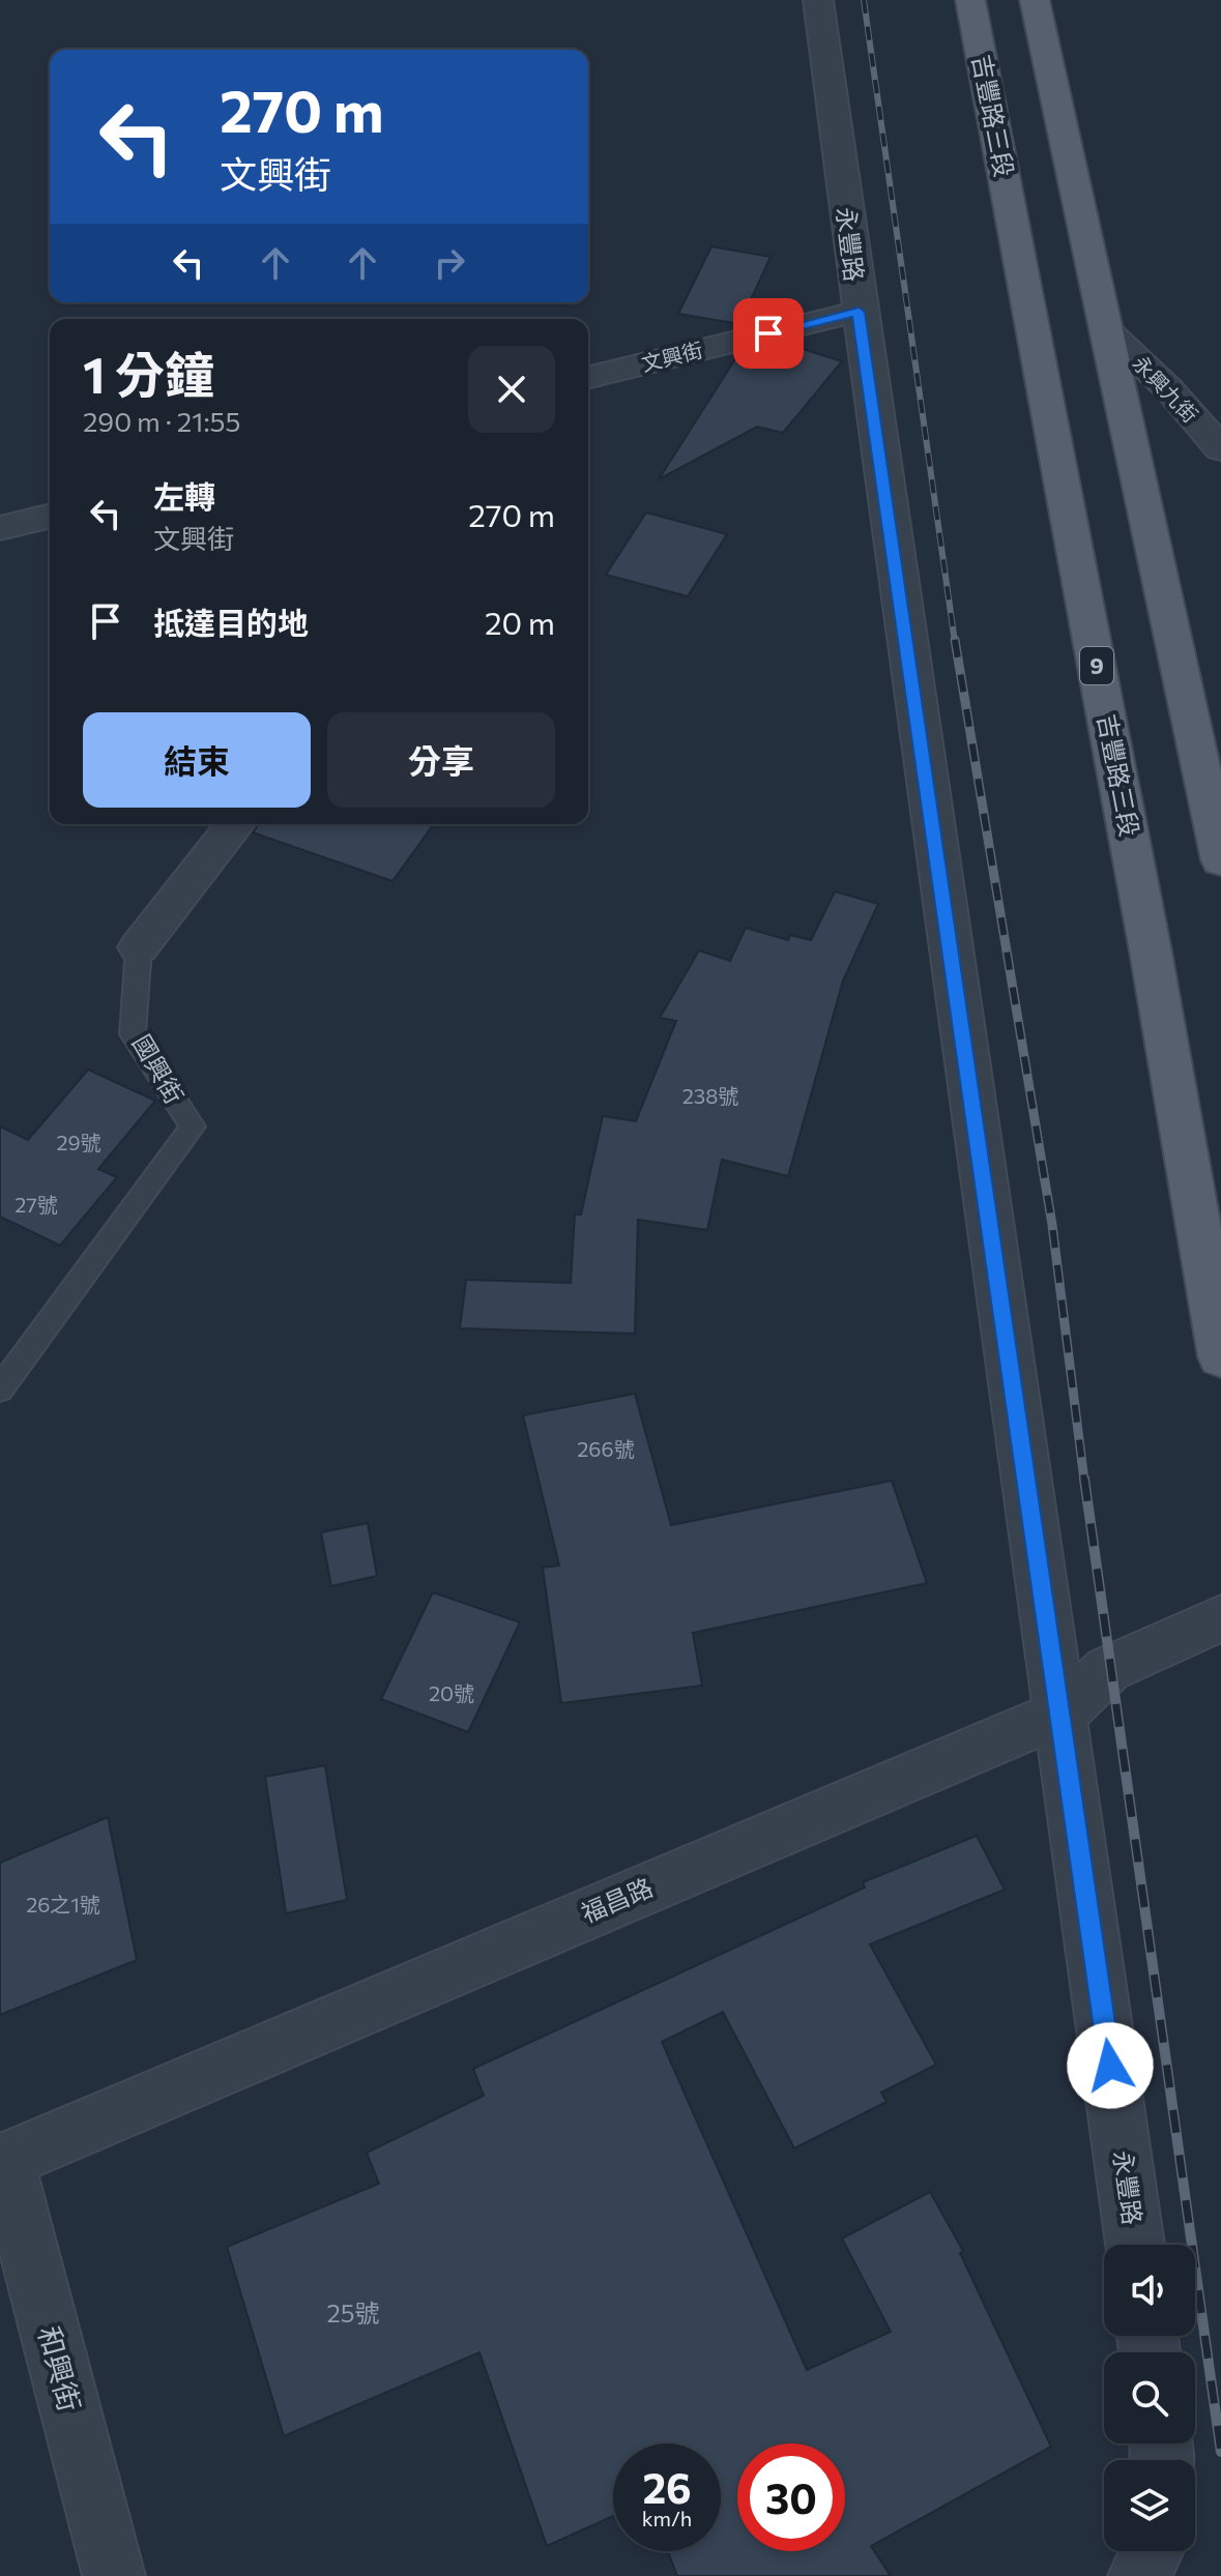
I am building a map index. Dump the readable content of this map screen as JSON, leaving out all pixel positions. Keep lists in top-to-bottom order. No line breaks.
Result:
{"streets":{"main road":["吉豐路三段","9"],"street":["永豐路","文興街","永興九街","國興街","福昌路","和興街"]},"crossings":[["永豐路","文興街"],["永豐路","福昌路"],["福昌路","和興街"]],"house_numbers":["238號","29號","27號","266號","20號","26之1號","25號"],"page":{"turn":["270 m","文興街"],"heading":["1 分鐘","290 m · 21:55"],"list":[{"name":"左轉","note":"文興街","value":"270 m"},{"name":"抵達目的地","value":"20 m"}],"buttons":["結束","分享"],"speed":"26 km/h","limit":"30"}}
